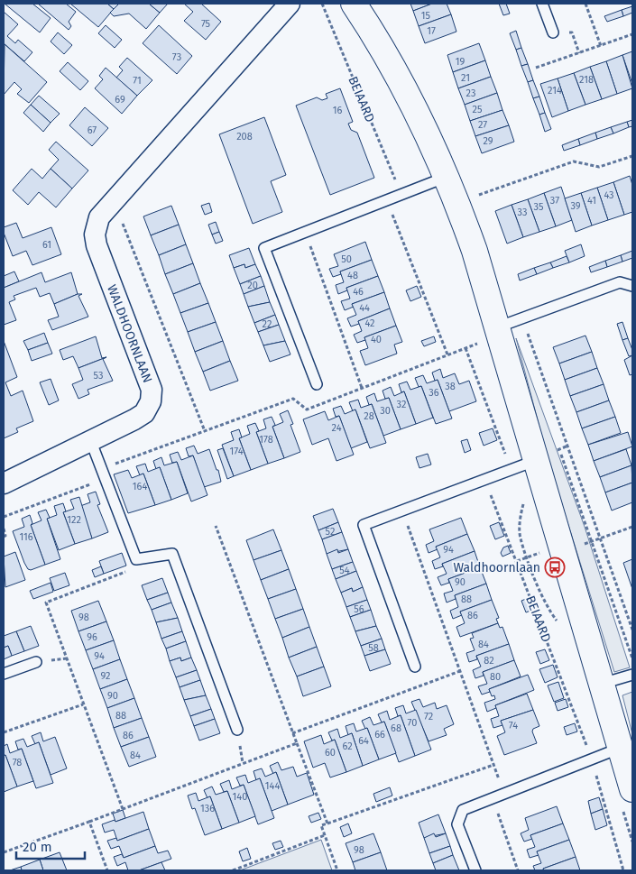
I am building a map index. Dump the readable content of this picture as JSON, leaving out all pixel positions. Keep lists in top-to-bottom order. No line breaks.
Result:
{"streets":{"street":["WALDHOORNLAAN"],"path":["BEIAARD"]},"places":{"bus stop":["Waldhoornlaan"]},"house_numbers":["15","75","17","73","19","21","218","71","214","23","69","25","16","27","67","208","29","43","37","41","39","35","33","61","50","48","20","46","44","42","22","40","53","38","36","32","30","28","24","178","174","164","122","52","116","94","54","90","88","56","86","98","96","84","58","94","82","92","80","90","88","72","70","74","68","66","86","64","62","60","84","78","144","140","136","98"],"scale_bar":"20 m"}
